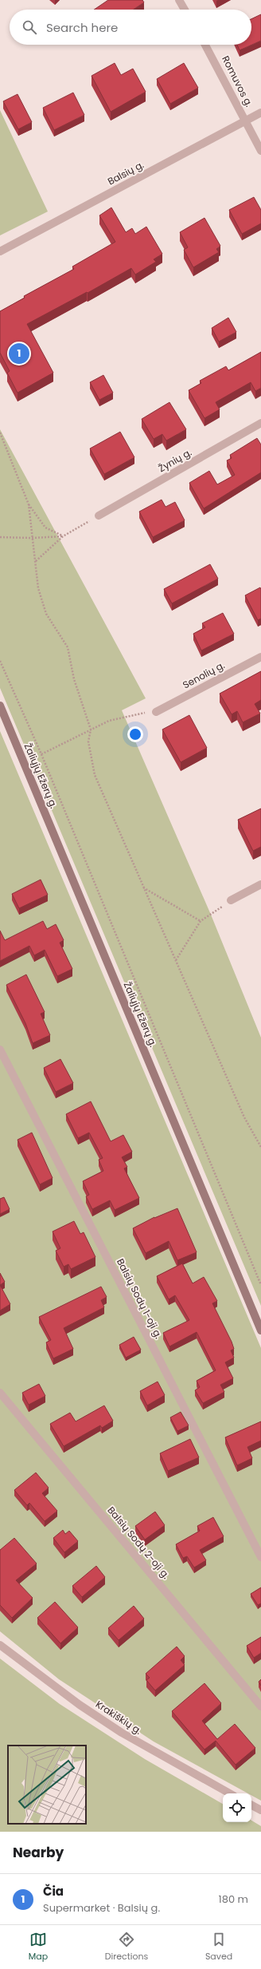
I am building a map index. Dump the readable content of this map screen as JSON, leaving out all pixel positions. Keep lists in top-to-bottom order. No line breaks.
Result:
{"streets":{"main road":["Žaliųjų Ežerų g."],"street":["Romuvos g.","Balsių g.","Žynių g.","Senolių g.","Balsių Sodų 1-oji g.","Balsių Sodų 2-oji g.","Krakiškių g."]},"crossings":[["Romuvos g.","Balsių g."]],"page":{"search":"Search here","pins":"1","heading":"Nearby","list":[{"mark":"1","name":"Čia","note":"Supermarket · Balsių g.","value":"180 m"}],"nav":["Map","Directions","Saved"]}}
